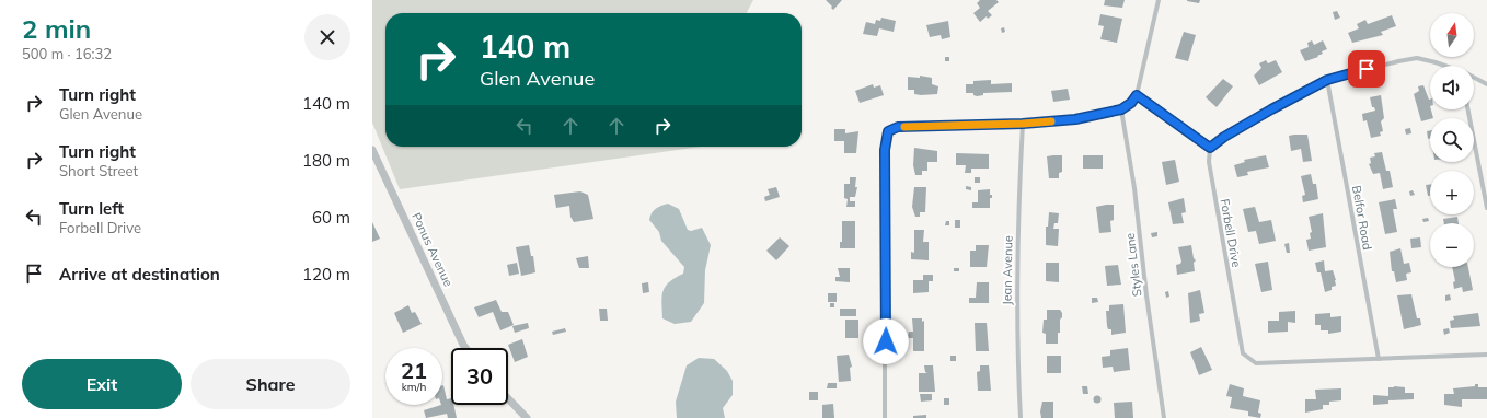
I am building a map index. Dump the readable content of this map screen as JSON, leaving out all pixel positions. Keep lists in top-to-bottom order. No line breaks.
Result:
{"streets":{"street":["Belfor Road","Forbell Drive","Ponus Avenue","Styles Lane","Jean Avenue"]},"crossings":[["Belfor Road","Forbell Drive"]],"north":"top","page":{"heading":["2 min","500 m · 16:32"],"map_buttons":["+","−"],"turn":["140 m","Glen Avenue"],"list":[{"name":"Turn right","note":"Glen Avenue","value":"140 m"},{"name":"Turn right","note":"Short Street","value":"180 m"},{"name":"Turn left","note":"Forbell Drive","value":"60 m"},{"name":"Arrive at destination","value":"120 m"}],"speed":"21 km/h","limit":"30","buttons":["Exit","Share"]}}
